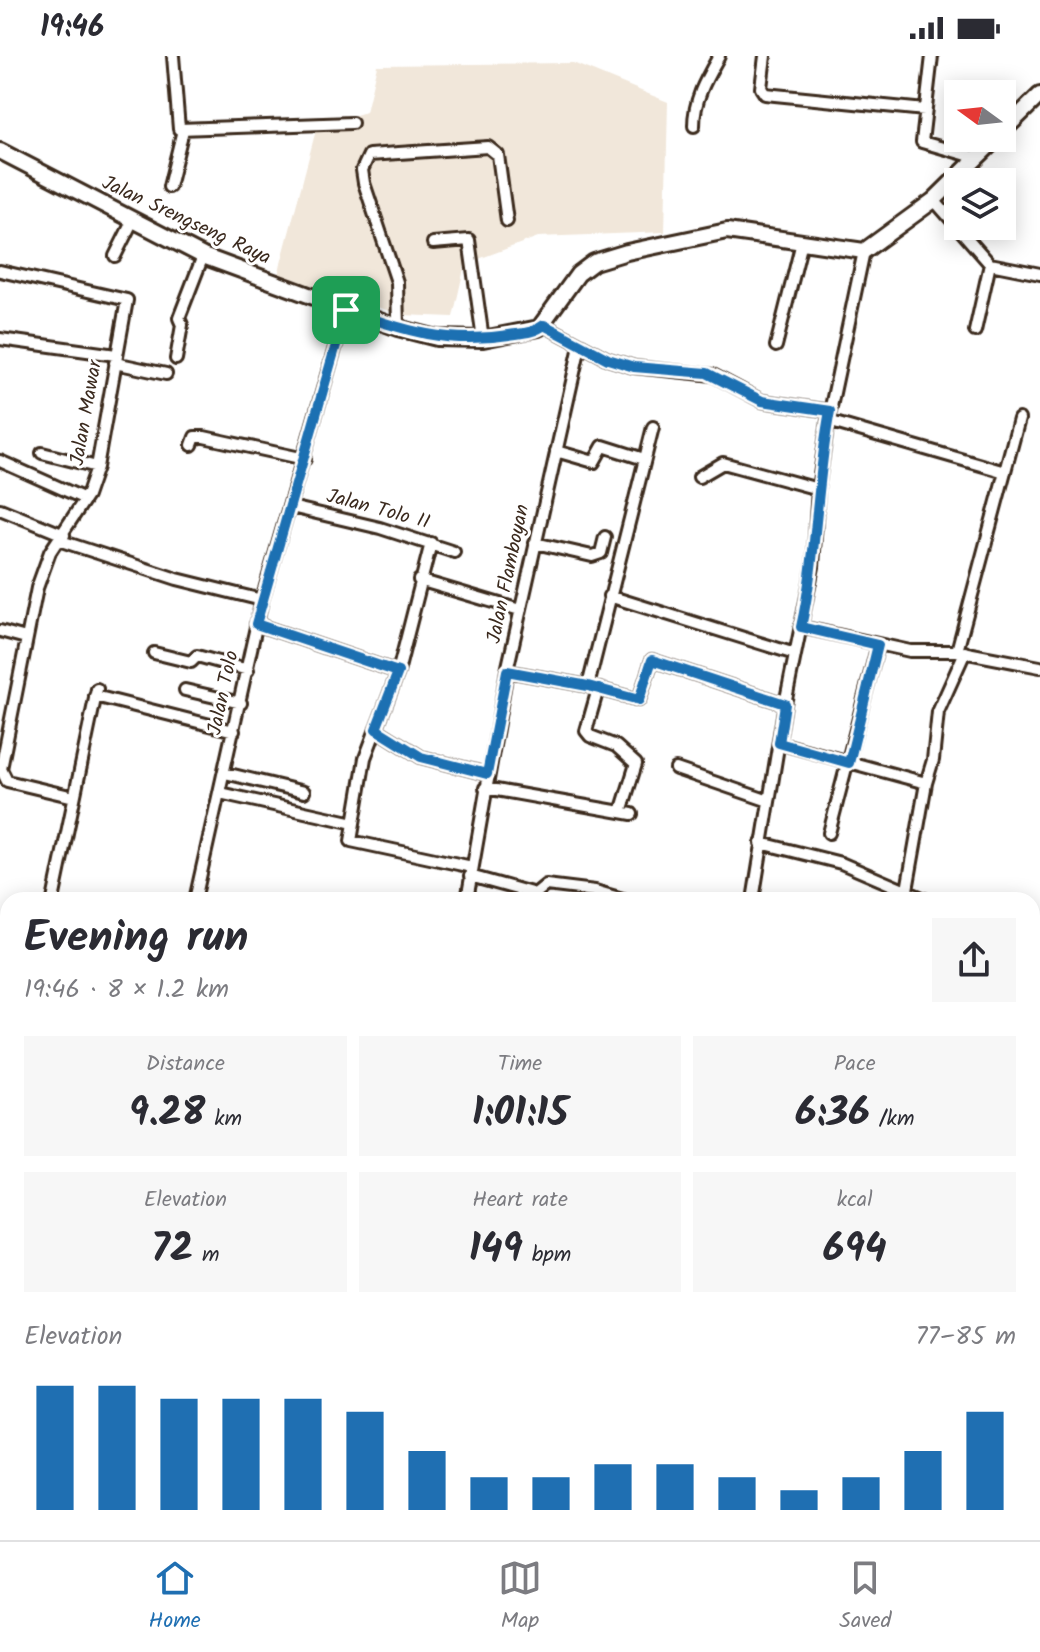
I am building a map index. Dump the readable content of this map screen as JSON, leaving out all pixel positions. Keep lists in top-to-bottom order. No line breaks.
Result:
{"streets":{"main road":["Jalan Srengseng Raya"],"street":["Jalan Mawar","Jalan Tolo II","Jalan Flamboyan","Jalan Tolo"]},"crossings":[["Jalan Srengseng Raya","Jalan Tolo"],["Jalan Tolo II","Jalan Tolo"]],"north":"left","page":{"status":"19:46","heading":["Evening run","19:46 · 8 × 1.2 km"],"stats":[["Distance","9.28 km"],["Time","1:01:15"],["Pace","6:36 /km"],["Elevation","72 m"],["Heart rate","149 bpm"],["kcal","694"]],"chart":["Elevation","77–85 m"],"tabs":["Home","Map","Saved"]}}
